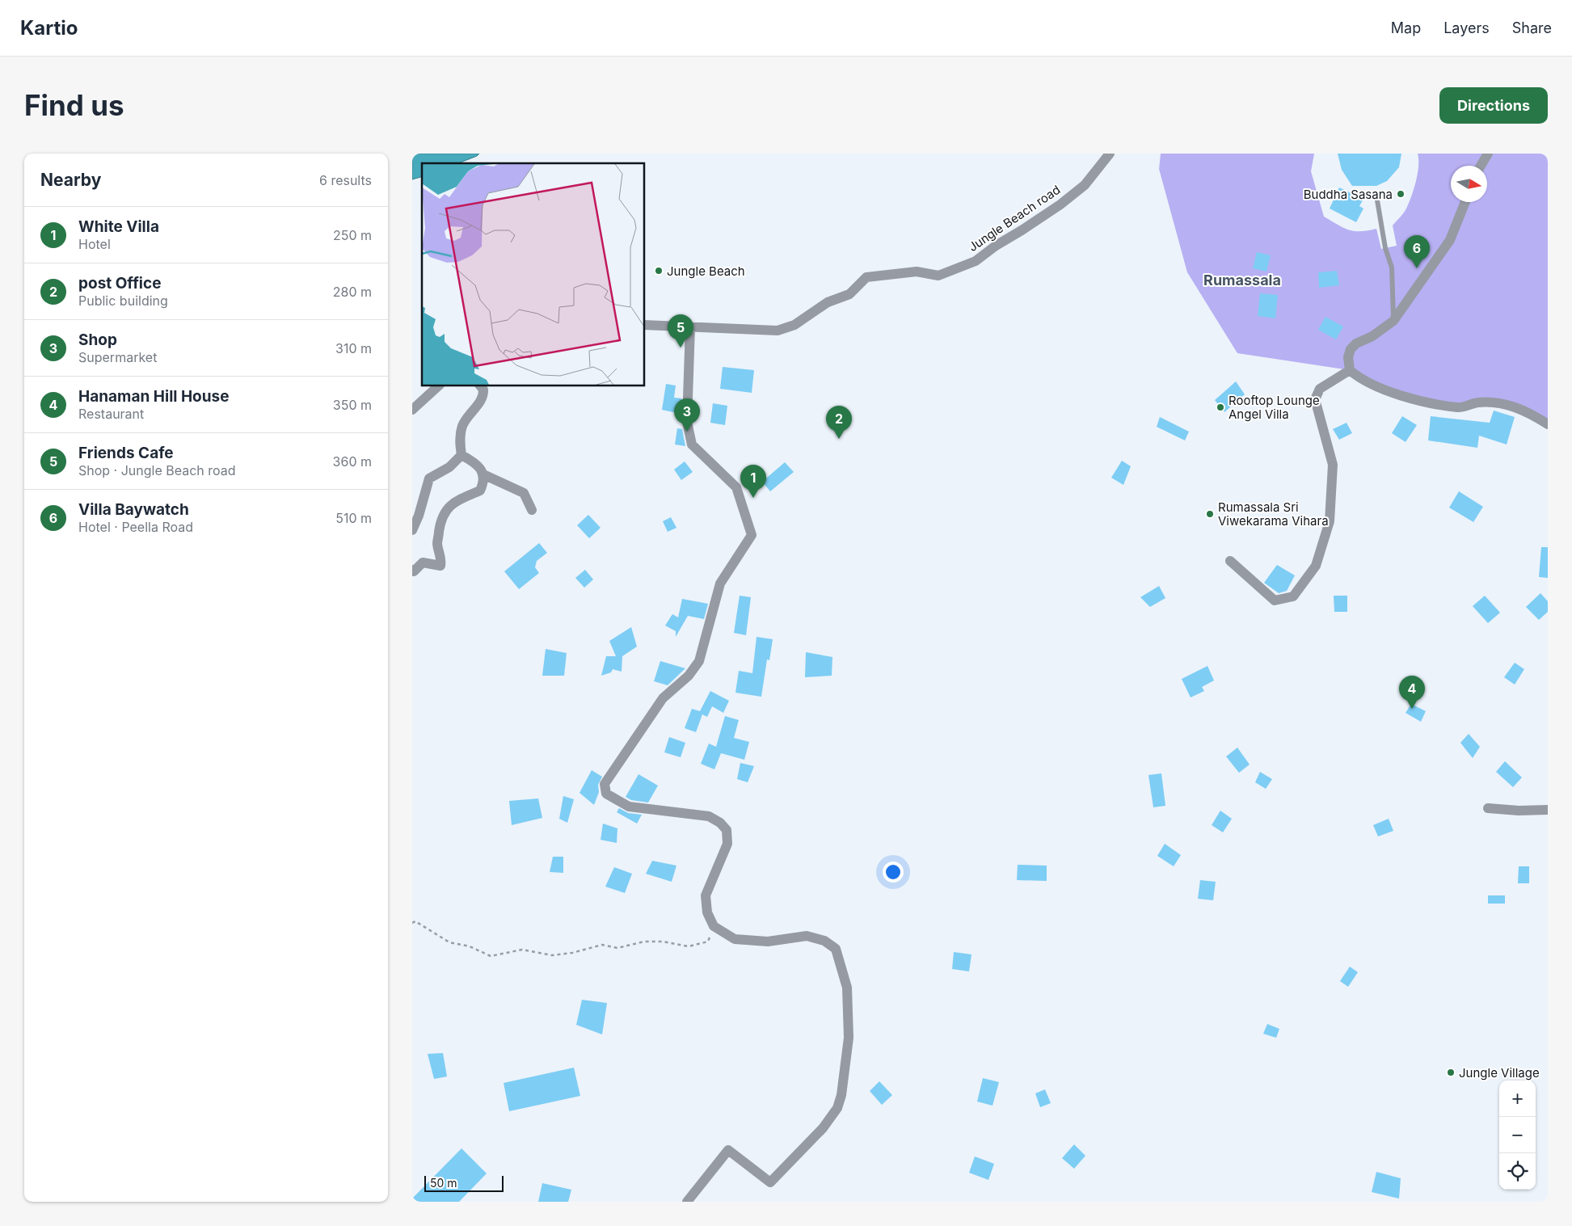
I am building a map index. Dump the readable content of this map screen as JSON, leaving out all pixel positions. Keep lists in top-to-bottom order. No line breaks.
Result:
{"streets":{"street":["Jungle Beach road"]},"districts":["Rumassala"],"places":["Buddha Sasana","Jungle Beach","Rooftop Lounge Angel Villa","Rumassala Sri Viwekarama Vihara","Jungle Village"],"scale_bar":"50 m","north":"right","page":{"header":"Kartio","nav":["Map","Layers","Share"],"buttons":"Directions","title":"Find us","heading":["Nearby","6 results"],"list":[{"mark":"1","name":"White Villa","note":"Hotel","value":"250 m"},{"mark":"2","name":"post Office","note":"Public building","value":"280 m"},{"mark":"3","name":"Shop","note":"Supermarket","value":"310 m"},{"mark":"4","name":"Hanaman Hill House","note":"Restaurant","value":"350 m"},{"mark":"5","name":"Friends Cafe","note":"Shop · Jungle Beach road","value":"360 m"},{"mark":"6","name":"Villa Baywatch","note":"Hotel · Peella Road","value":"510 m"}],"pins":["6","5","3","2","1","4"],"map_buttons":["+","−"],"scale":"50 m"}}
